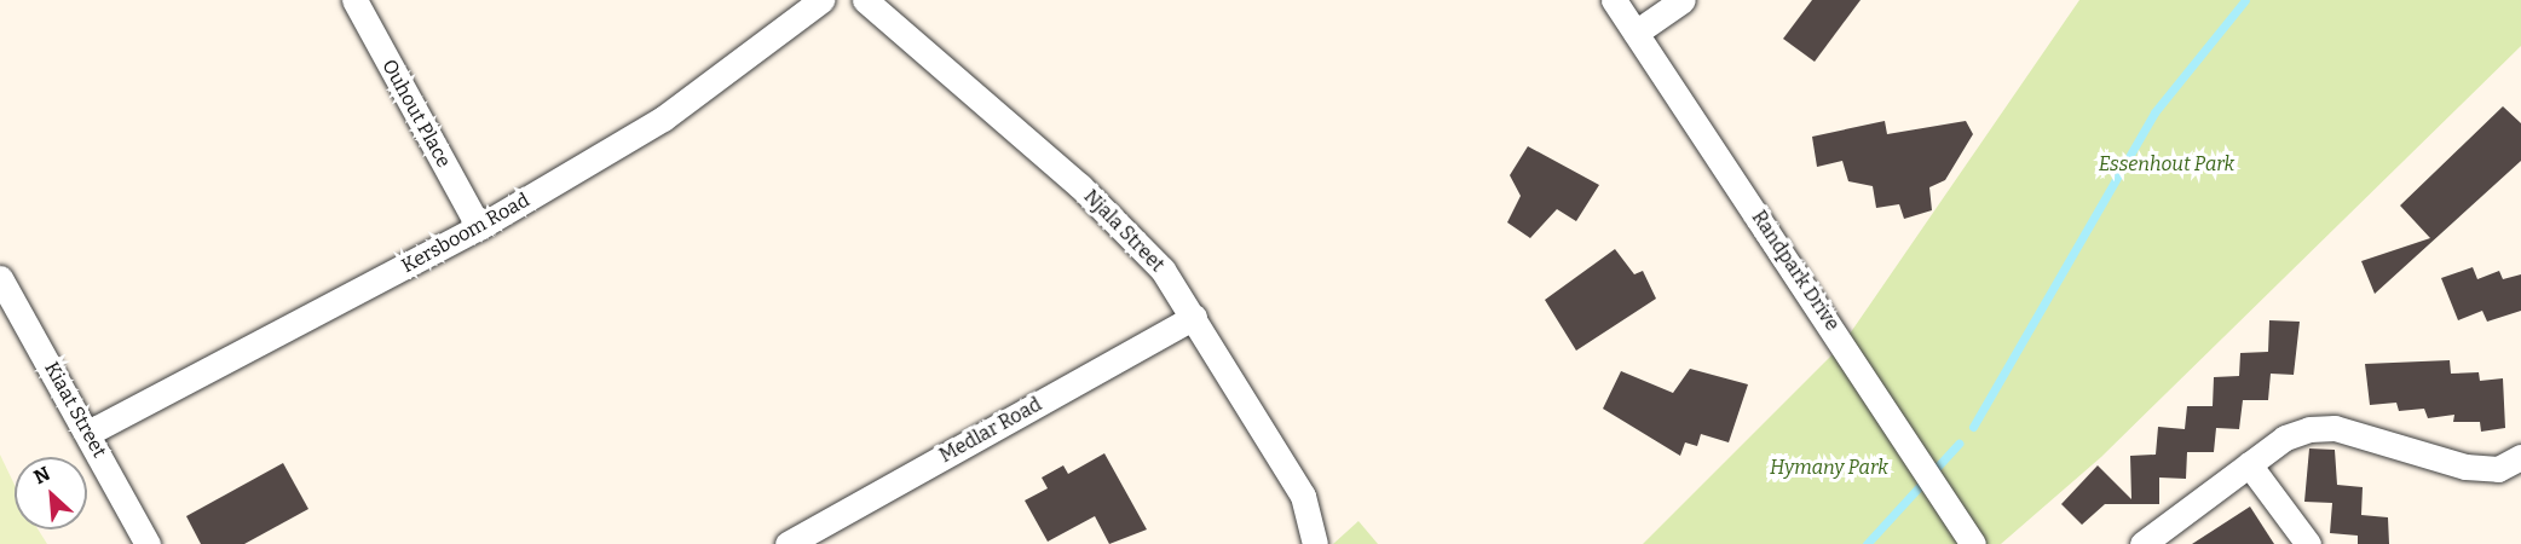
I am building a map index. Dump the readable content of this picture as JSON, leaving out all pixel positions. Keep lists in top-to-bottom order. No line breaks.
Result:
{"streets":{"street":["Ouhout Place","Njala Street","Kersboom Road","Randpark Drive","Kiaat Street","Medlar Road"]},"crossings":[["Ouhout Place","Kersboom Road"],["Njala Street","Medlar Road"],["Kersboom Road","Kiaat Street"]],"parks":["Essenhout Park","Hymany Park"],"north":"top left"}
